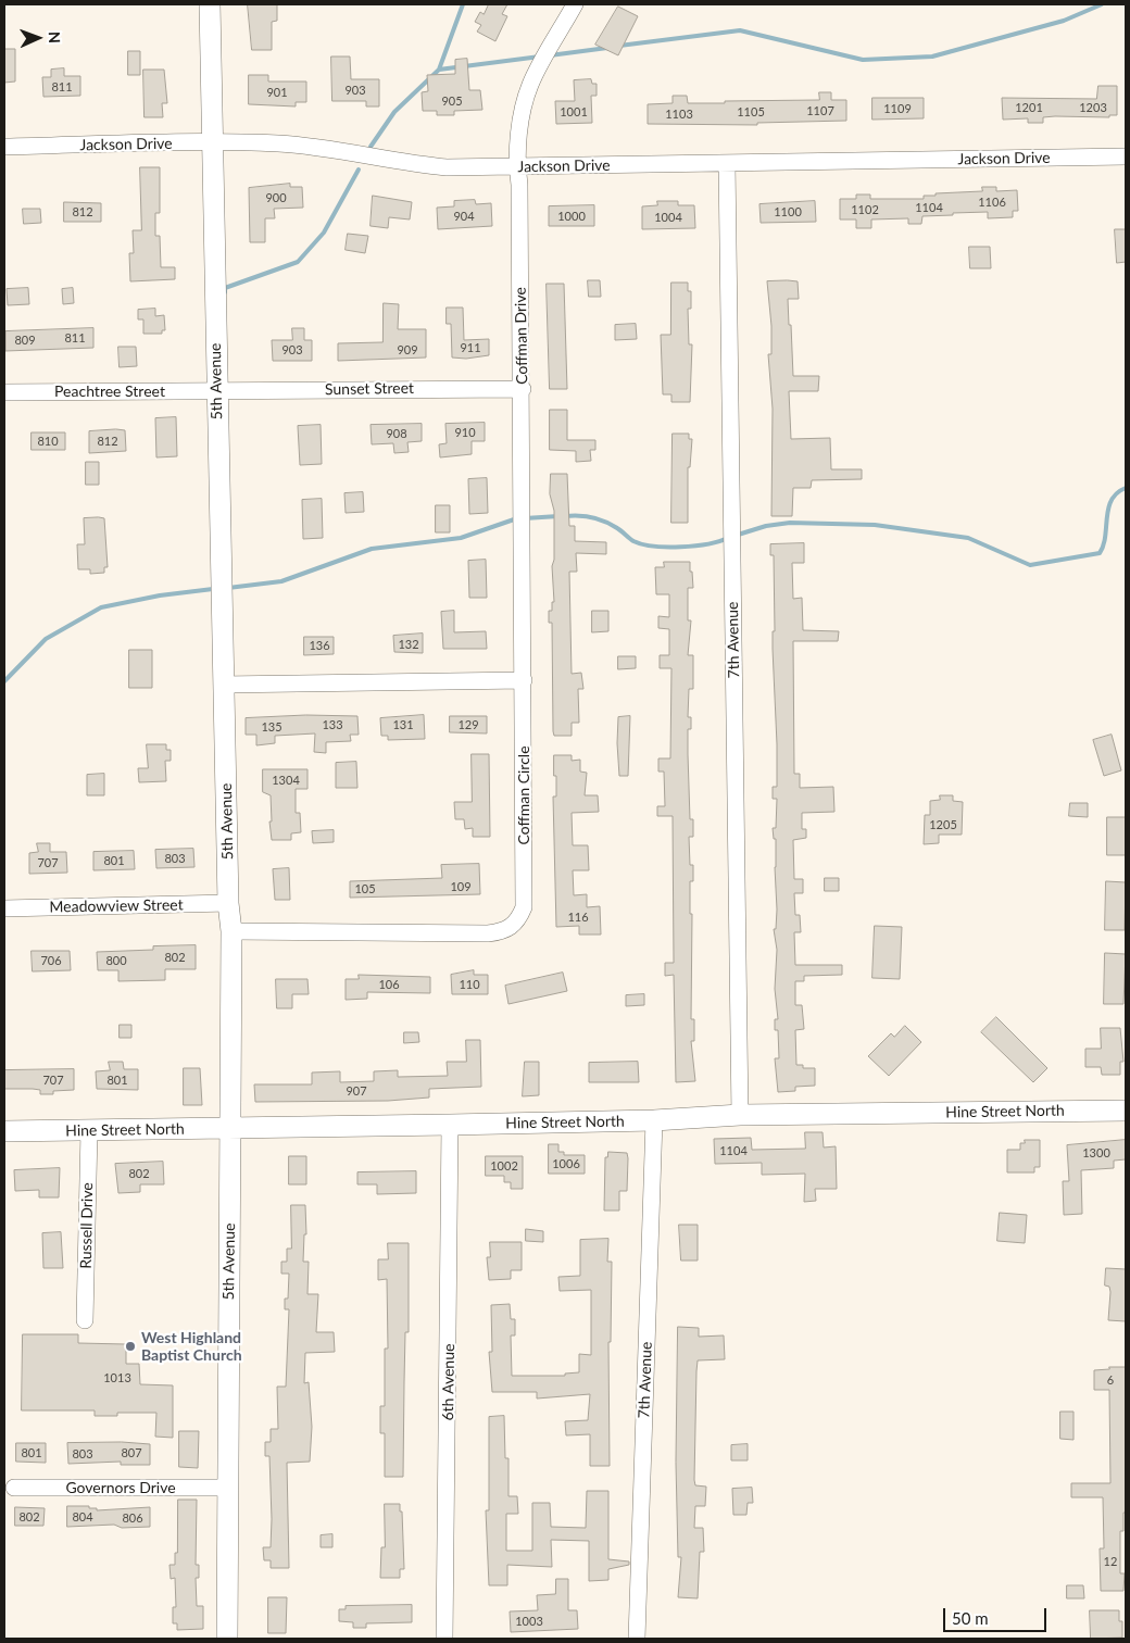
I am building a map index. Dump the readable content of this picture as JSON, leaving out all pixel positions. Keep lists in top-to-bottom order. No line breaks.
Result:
{"streets":{"street":["Jackson Drive","Coffman Drive","5th Avenue","Sunset Street","Peachtree Street","7th Avenue","Coffman Circle","Meadowview Street","Hine Street North","Russell Drive","6th Avenue","Governors Drive"]},"crossings":[["Jackson Drive","Coffman Drive"],["Jackson Drive","5th Avenue"],["Jackson Drive","7th Avenue"],["Coffman Drive","Sunset Street"],["Coffman Drive","Coffman Circle"],["5th Avenue","Sunset Street"],["5th Avenue","Peachtree Street"],["5th Avenue","Coffman Circle"],["5th Avenue","Meadowview Street"],["5th Avenue","Hine Street North"],["5th Avenue","Governors Drive"],["Sunset Street","Peachtree Street"],["7th Avenue","Hine Street North"],["Hine Street North","Russell Drive"],["Hine Street North","6th Avenue"]],"places":["West Highland Baptist Church"],"house_numbers":["811","903","901","905","1201","1203","1109","1107","1001","1105","1103","900","1106","1104","1102","812","1100","904","1000","1004","811","809","911","903","909","910","908","810","812","132","136","133","131","129","135","1304","1205","803","801","707","109","105","116","802","706","800","106","110","707","801","907","1104","1300","1006","1002","802","1013","6","801","807","803","802","804","806","12","1003"],"scale_bar":"50 m","north":"right"}
